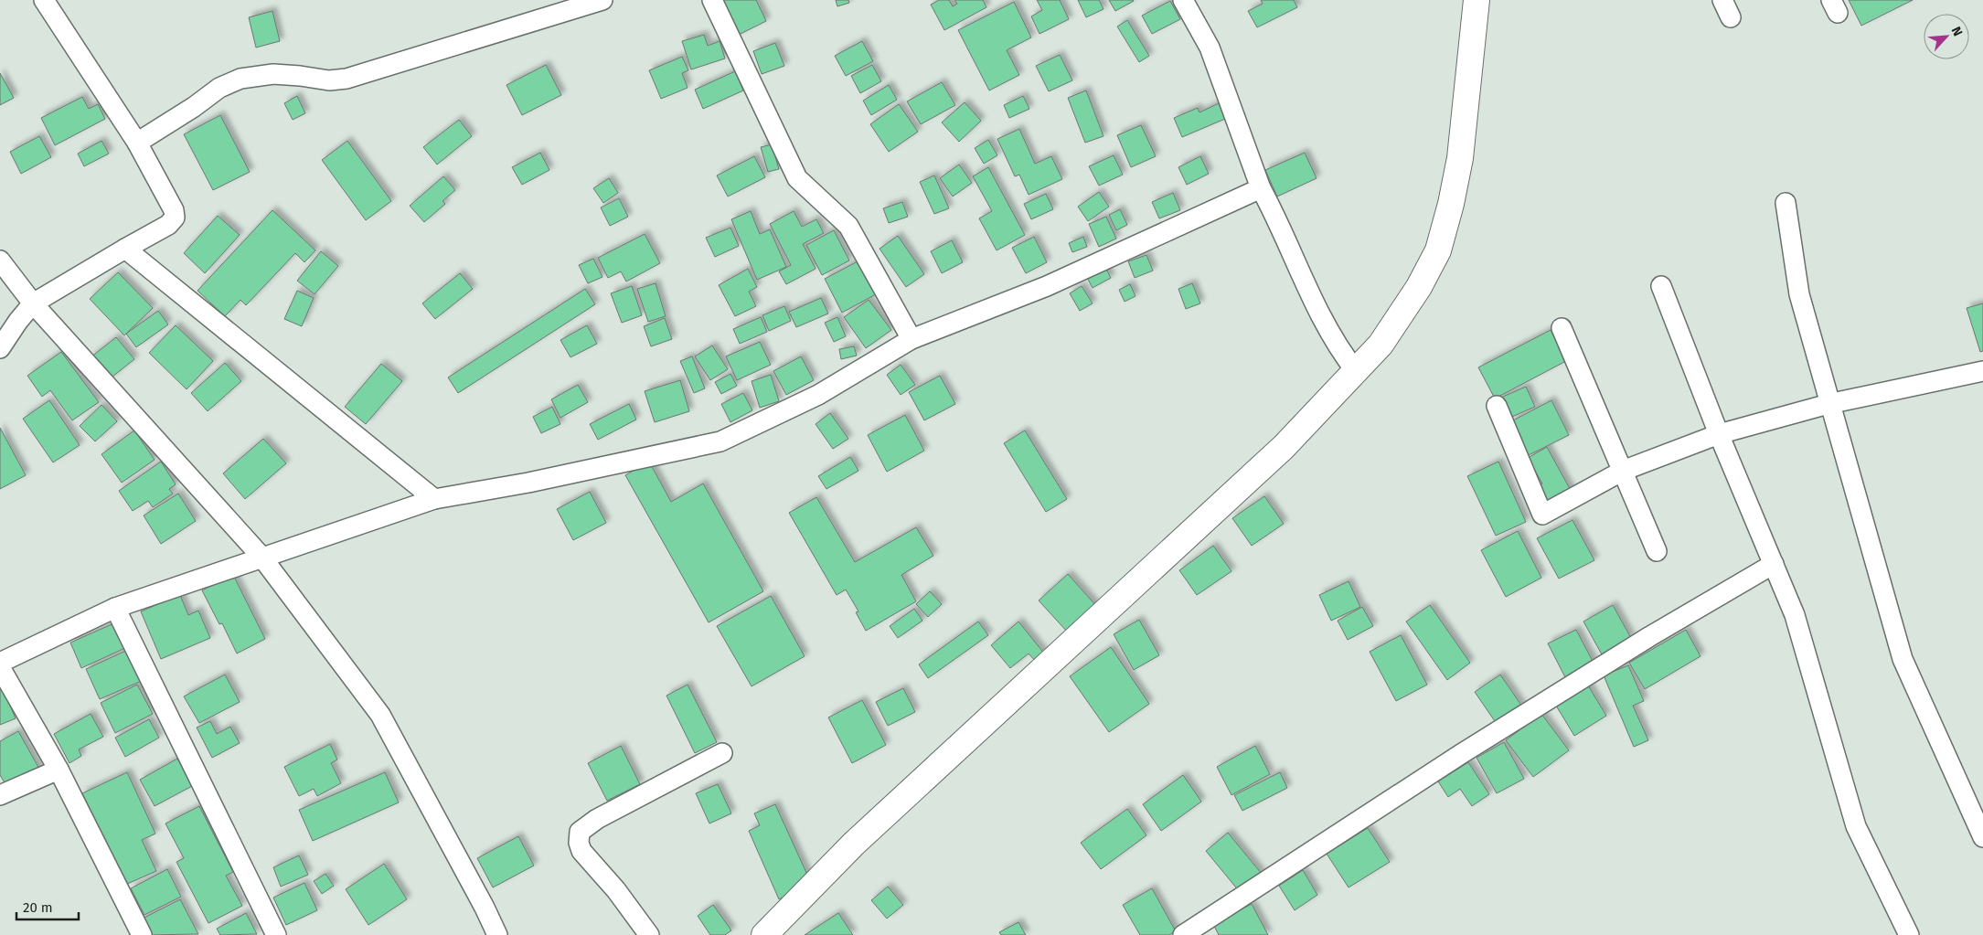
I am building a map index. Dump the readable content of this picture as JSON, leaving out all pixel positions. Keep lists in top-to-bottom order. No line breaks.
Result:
{"scale_bar":"20 m","north":"top right"}
